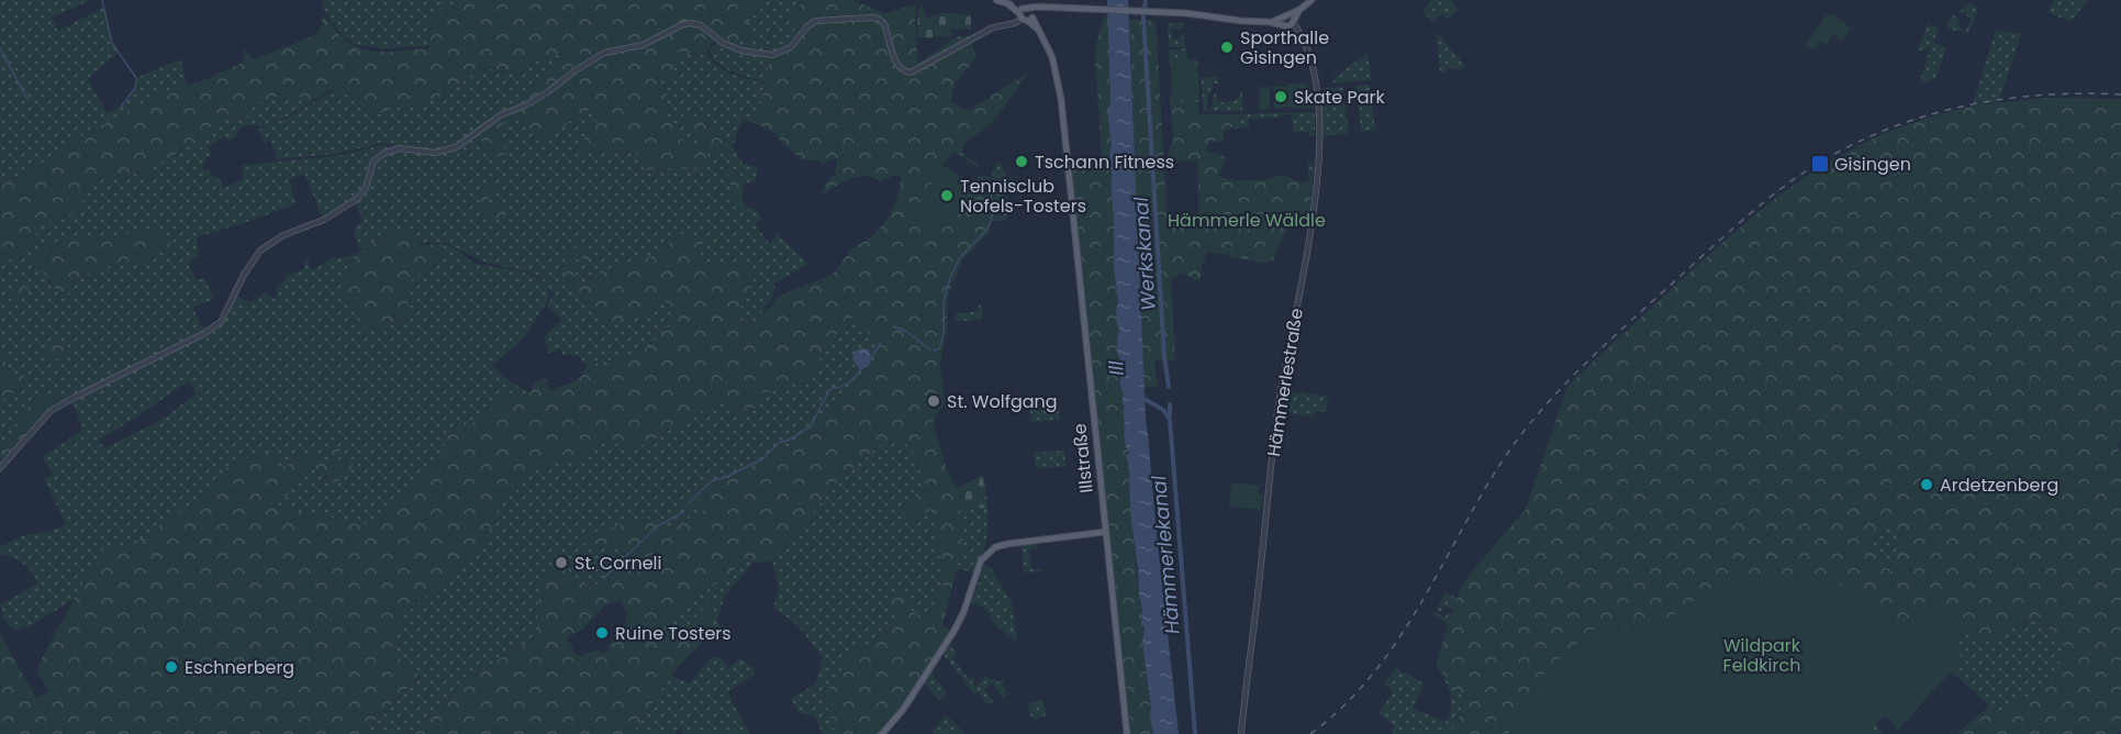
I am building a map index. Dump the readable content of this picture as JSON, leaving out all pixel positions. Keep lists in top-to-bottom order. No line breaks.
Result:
{"streets":{"main road":["Illstraße"],"street":["Hämmerlestraße"]},"water":["Werkskanal","Ill","Hämmerlekanal"],"parks":["Hämmerle Wäldle","Wildpark Feldkirch"],"places":{"other":["Sporthalle Gisingen","Skate Park","Tschann Fitness","Tennisclub Nofels-Tosters","St. Wolfgang","Ardetzenberg","St. Corneli","Ruine Tosters","Eschnerberg"],"transit":["Gisingen"]}}
